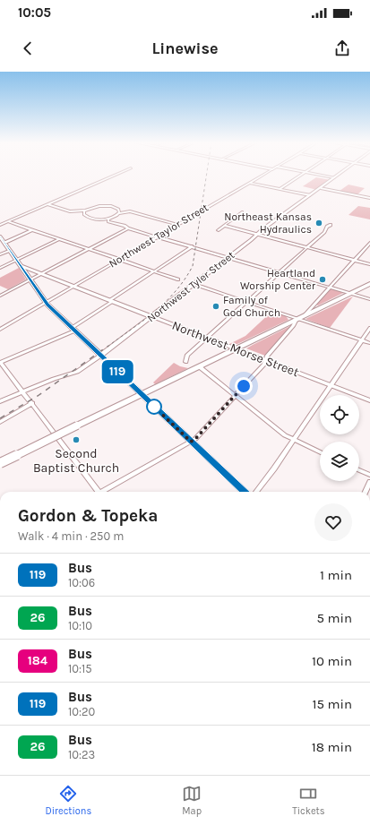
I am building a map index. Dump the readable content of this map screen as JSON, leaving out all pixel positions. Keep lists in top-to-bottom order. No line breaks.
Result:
{"streets":{"main road":["Northwest Tyler Street","Northwest Morse Street"],"street":["Northwest Taylor Street"]},"crossings":[["Northwest Taylor Street","Northwest Morse Street"],["Northwest Tyler Street","Northwest Morse Street"]],"places":["Northeast Kansas Hydraulics","Heartland Worship Center","Family of God Church","Second Baptist Church"],"lines":["bus line 119"],"page":{"status":"10:05","header":"Linewise","on_map":"119","heading":["Gordon & Topeka","Walk · 4 min · 250 m"],"list":[{"mark":"119","name":"Bus","note":"10:06","value":"1 min"},{"mark":"26","name":"Bus","note":"10:10","value":"5 min"},{"mark":"184","name":"Bus","note":"10:15","value":"10 min"},{"mark":"119","name":"Bus","note":"10:20","value":"15 min"},{"mark":"26","name":"Bus","note":"10:23","value":"18 min"}],"tabs":["Directions","Map","Tickets"]}}
